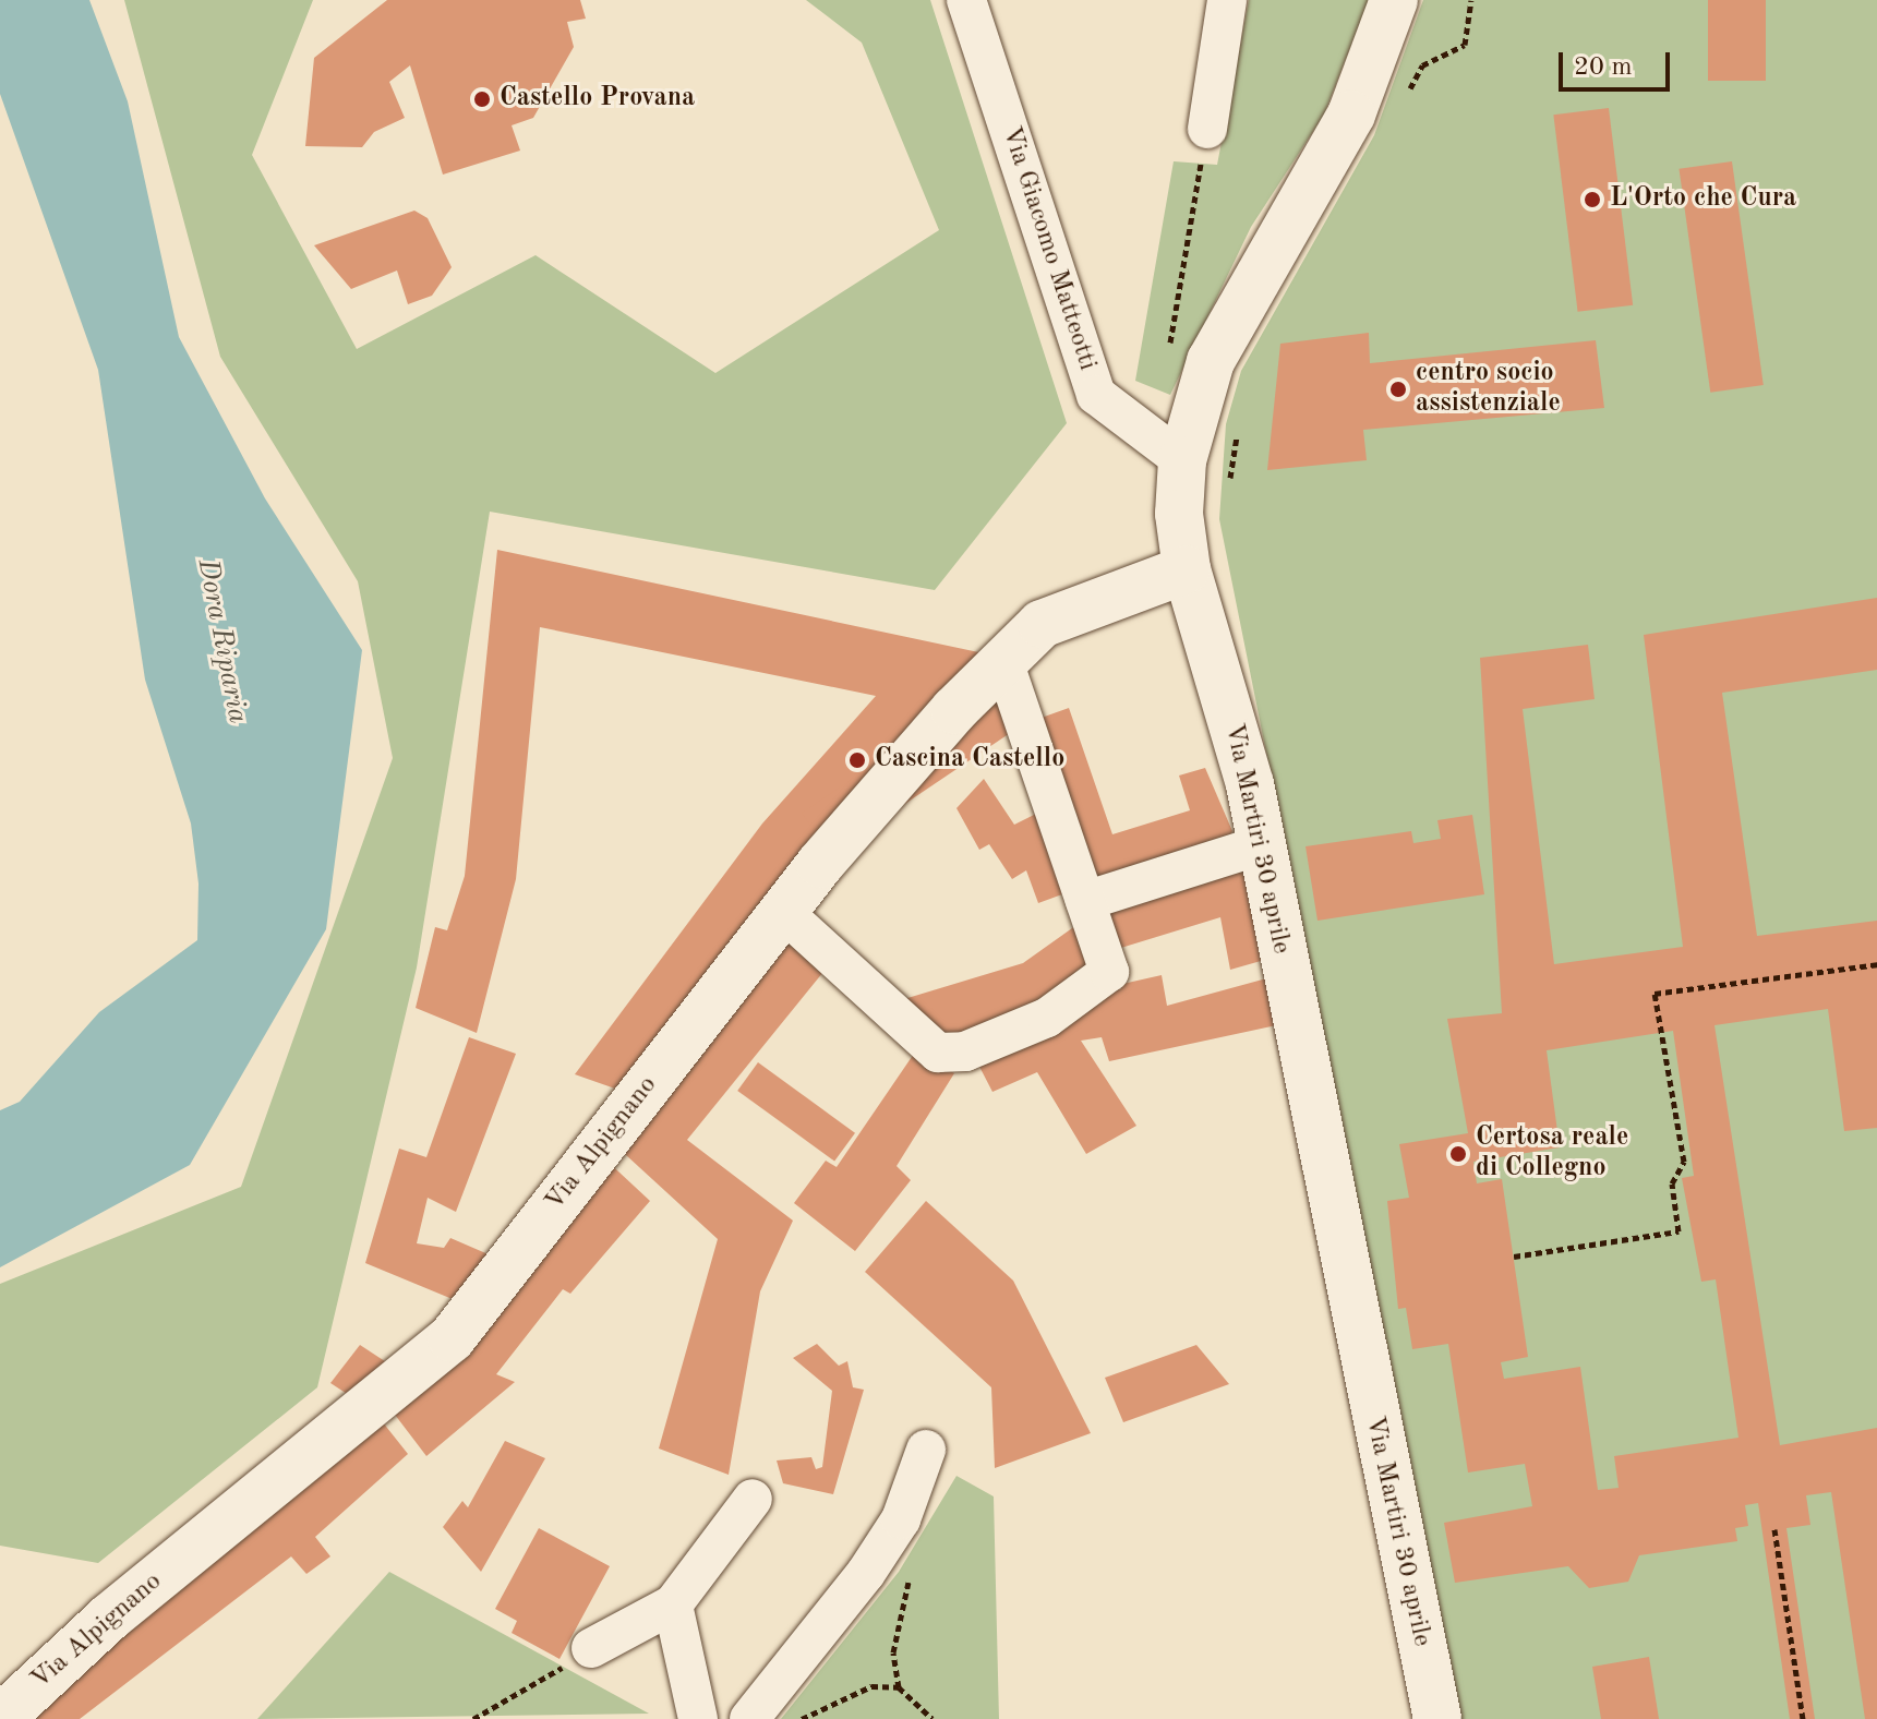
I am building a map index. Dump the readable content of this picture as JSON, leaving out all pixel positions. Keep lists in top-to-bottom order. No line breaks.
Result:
{"streets":{"street":["Via Giacomo Matteotti","Via Martiri 30 aprile","Via Alpignano"]},"crossings":[["Via Giacomo Matteotti","Via Martiri 30 aprile"],["Via Martiri 30 aprile","Via Alpignano"]],"water":["Dora Riparia"],"places":["Castello Provana","L'Orto che Cura","centro socio assistenziale","Cascina Castello","Certosa reale di Collegno"],"scale_bar":"20 m"}
